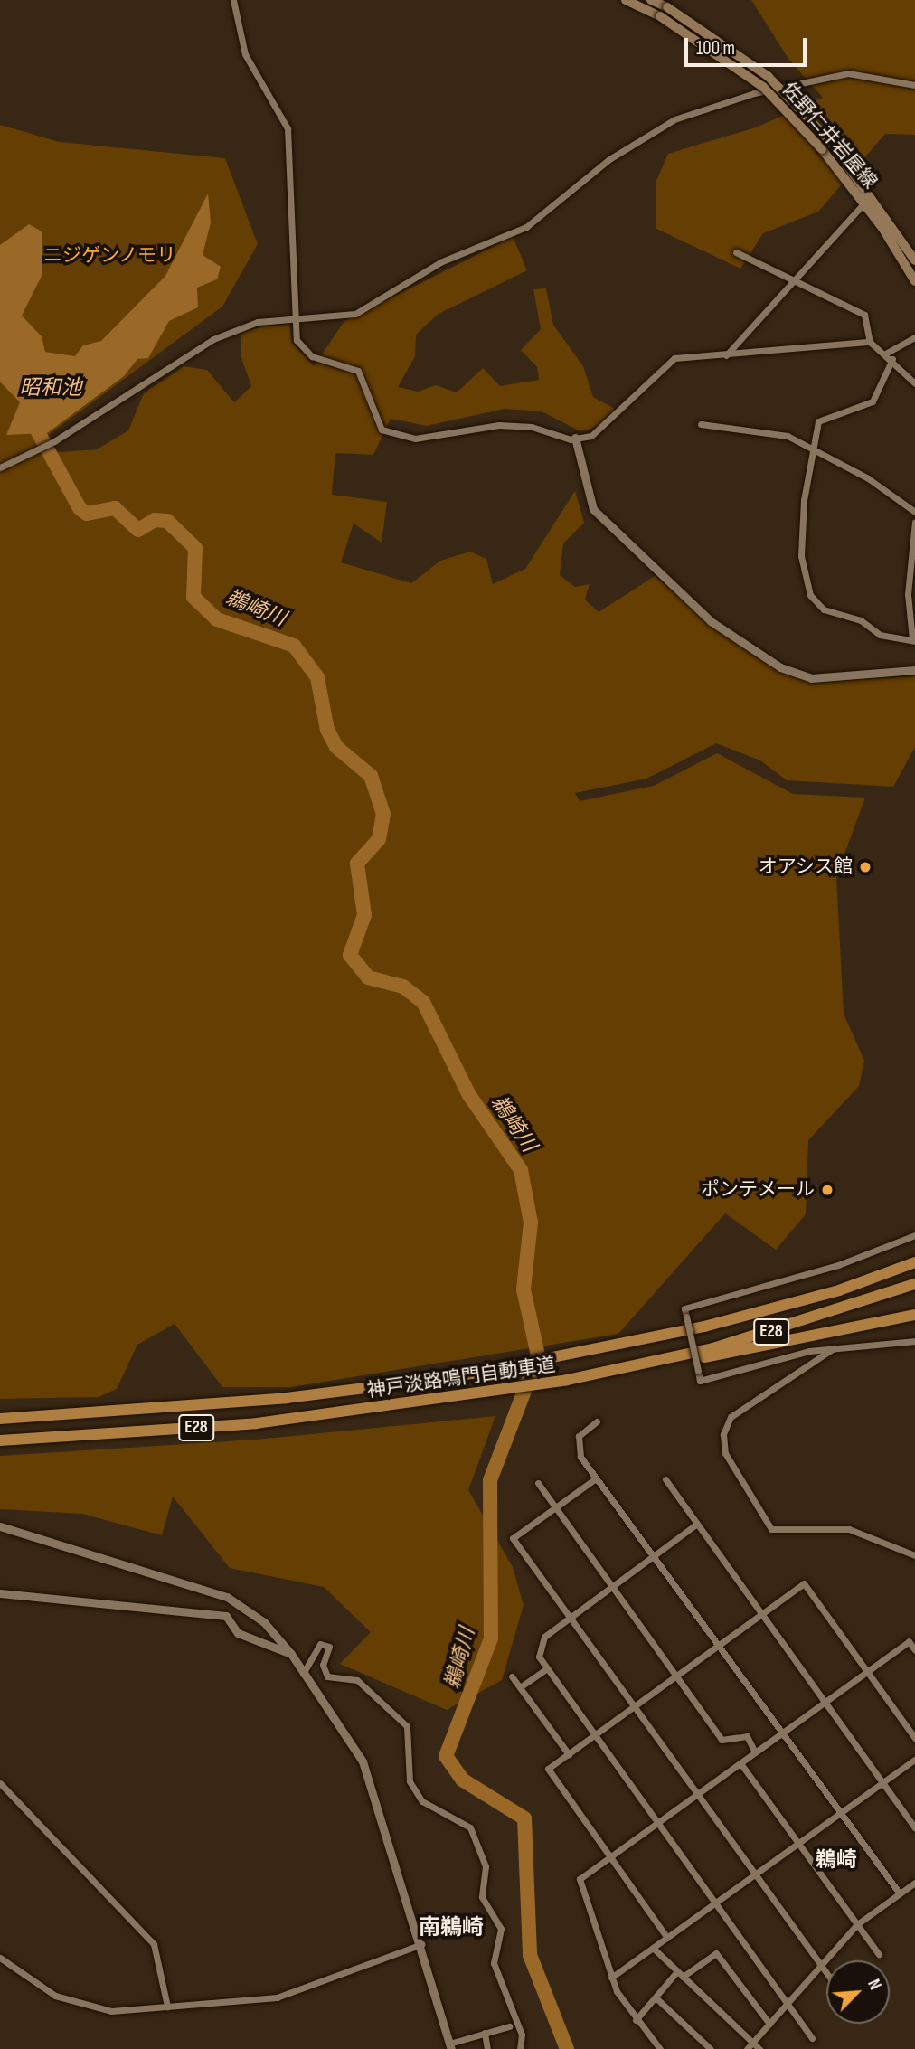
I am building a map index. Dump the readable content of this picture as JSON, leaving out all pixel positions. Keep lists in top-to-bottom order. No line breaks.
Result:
{"streets":{"highway":["E28","神戸淡路鳴門自動車道"],"main road":["佐野仁井岩屋線"]},"districts":["鵜崎","南鵜崎"],"water":["昭和池","鵜崎川"],"parks":["ニジゲンノモリ"],"places":["オアシス館","ポンテメール"],"scale_bar":"100 m","north":"top right"}
